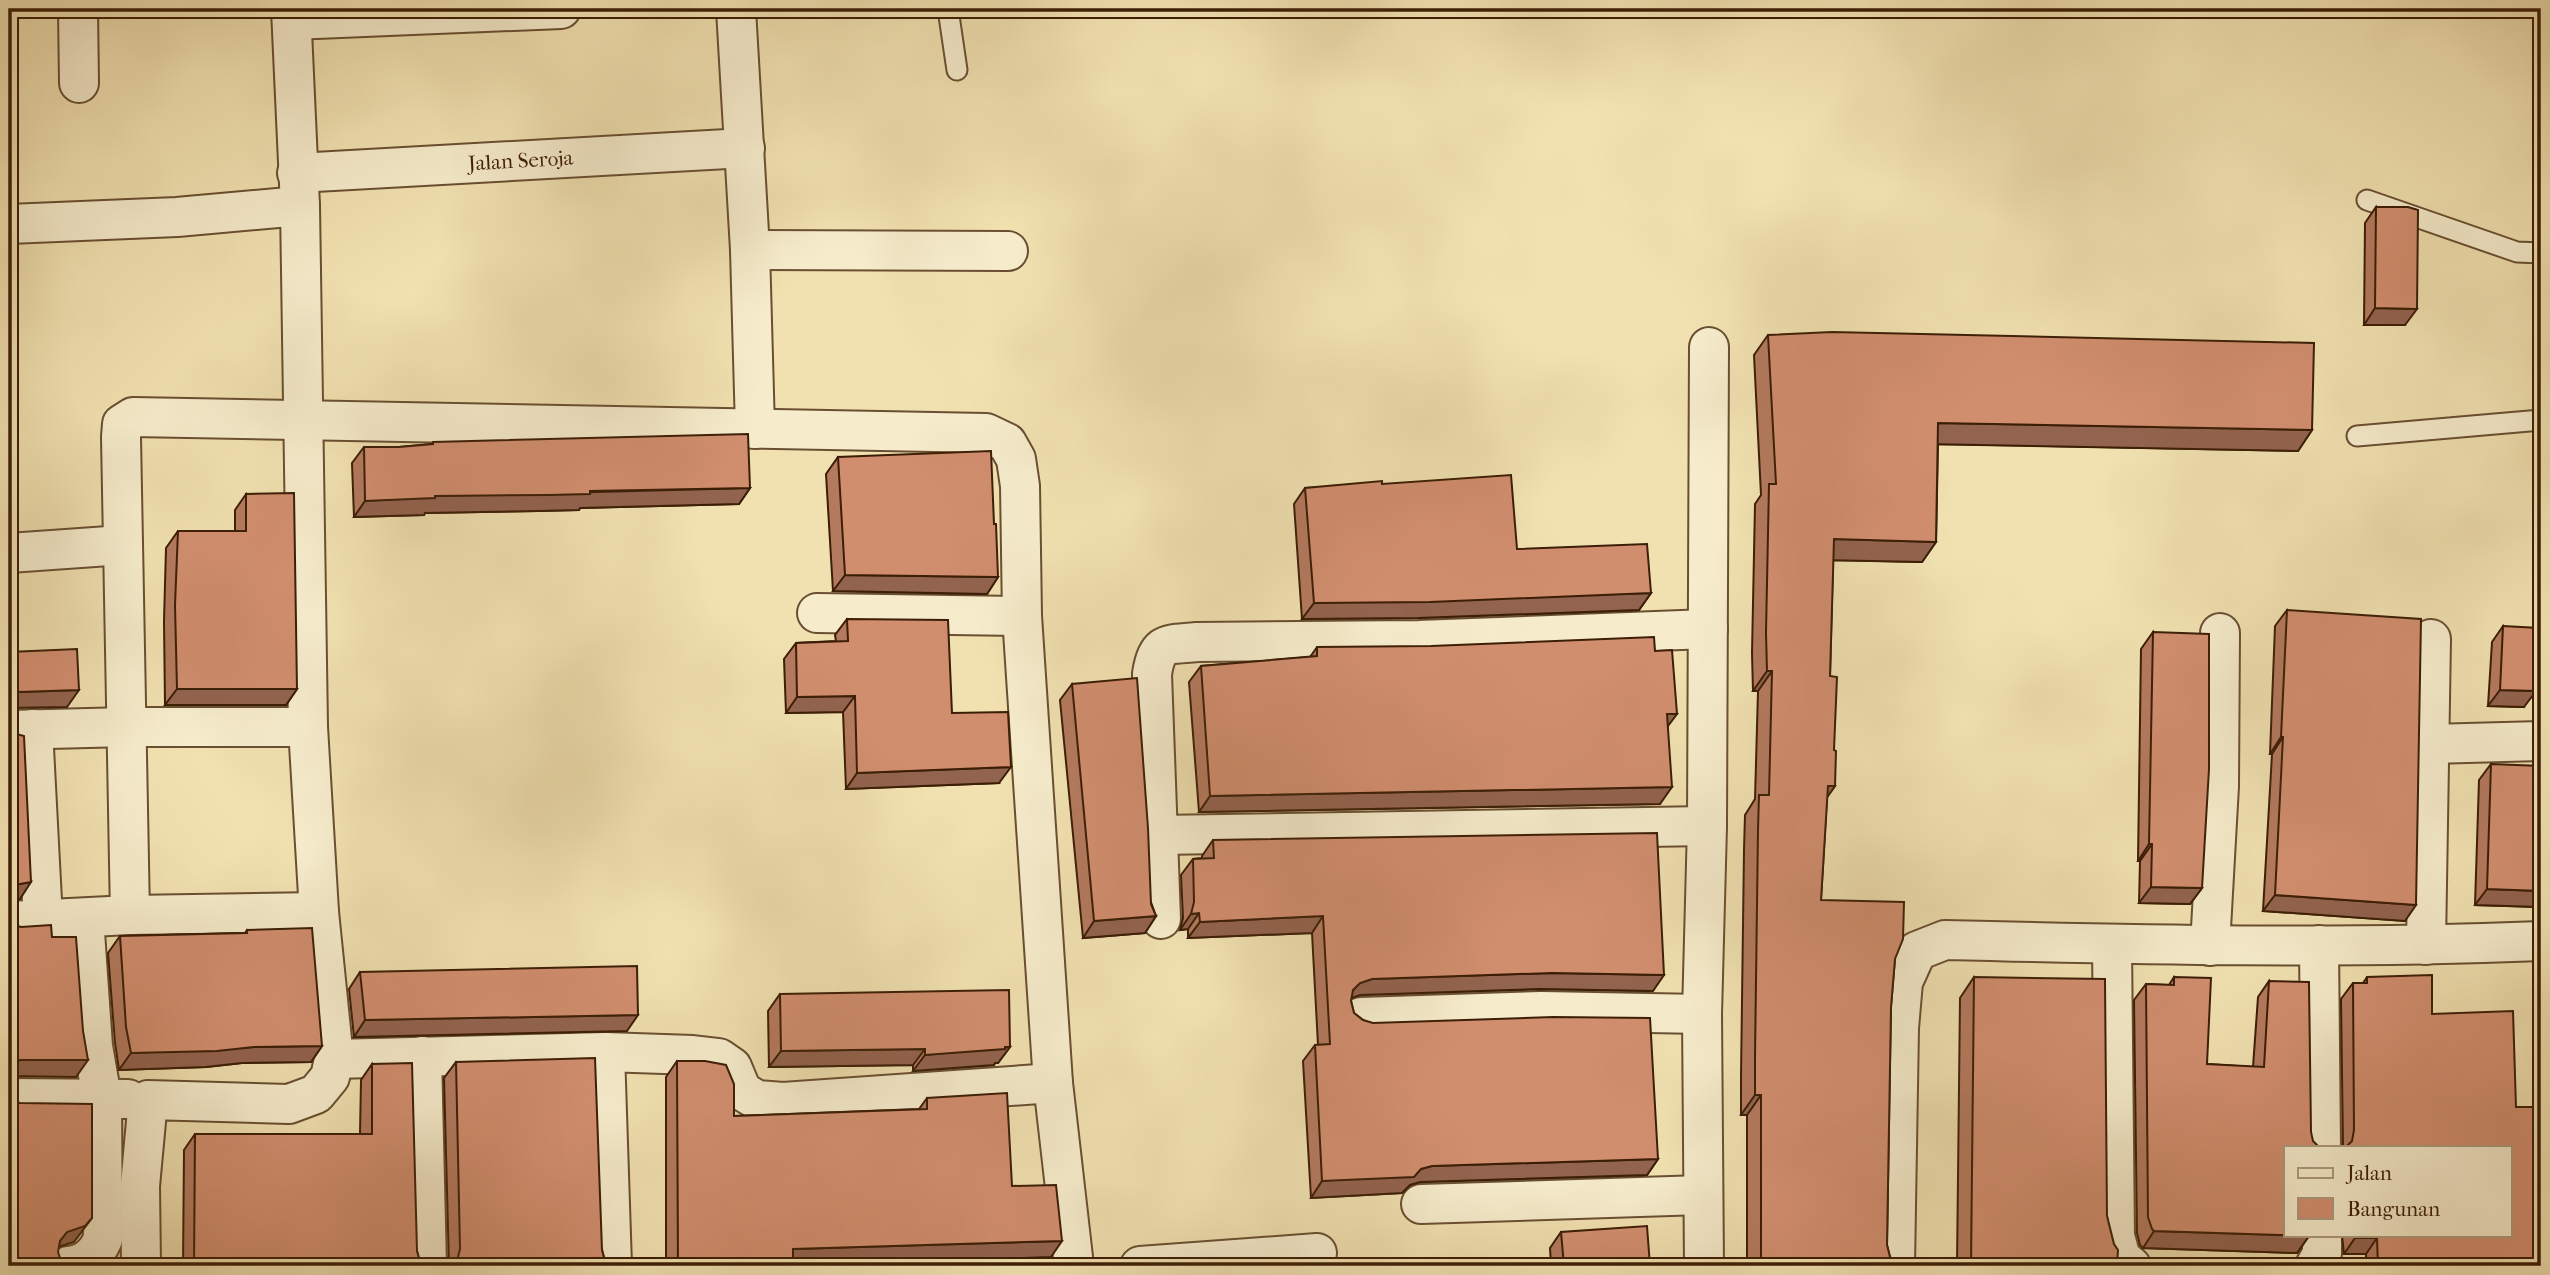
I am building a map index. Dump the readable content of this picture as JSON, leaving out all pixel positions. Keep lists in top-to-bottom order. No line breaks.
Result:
{"streets":{"street":["Jalan Seroja"]},"legend":["Jalan","Bangunan"]}
